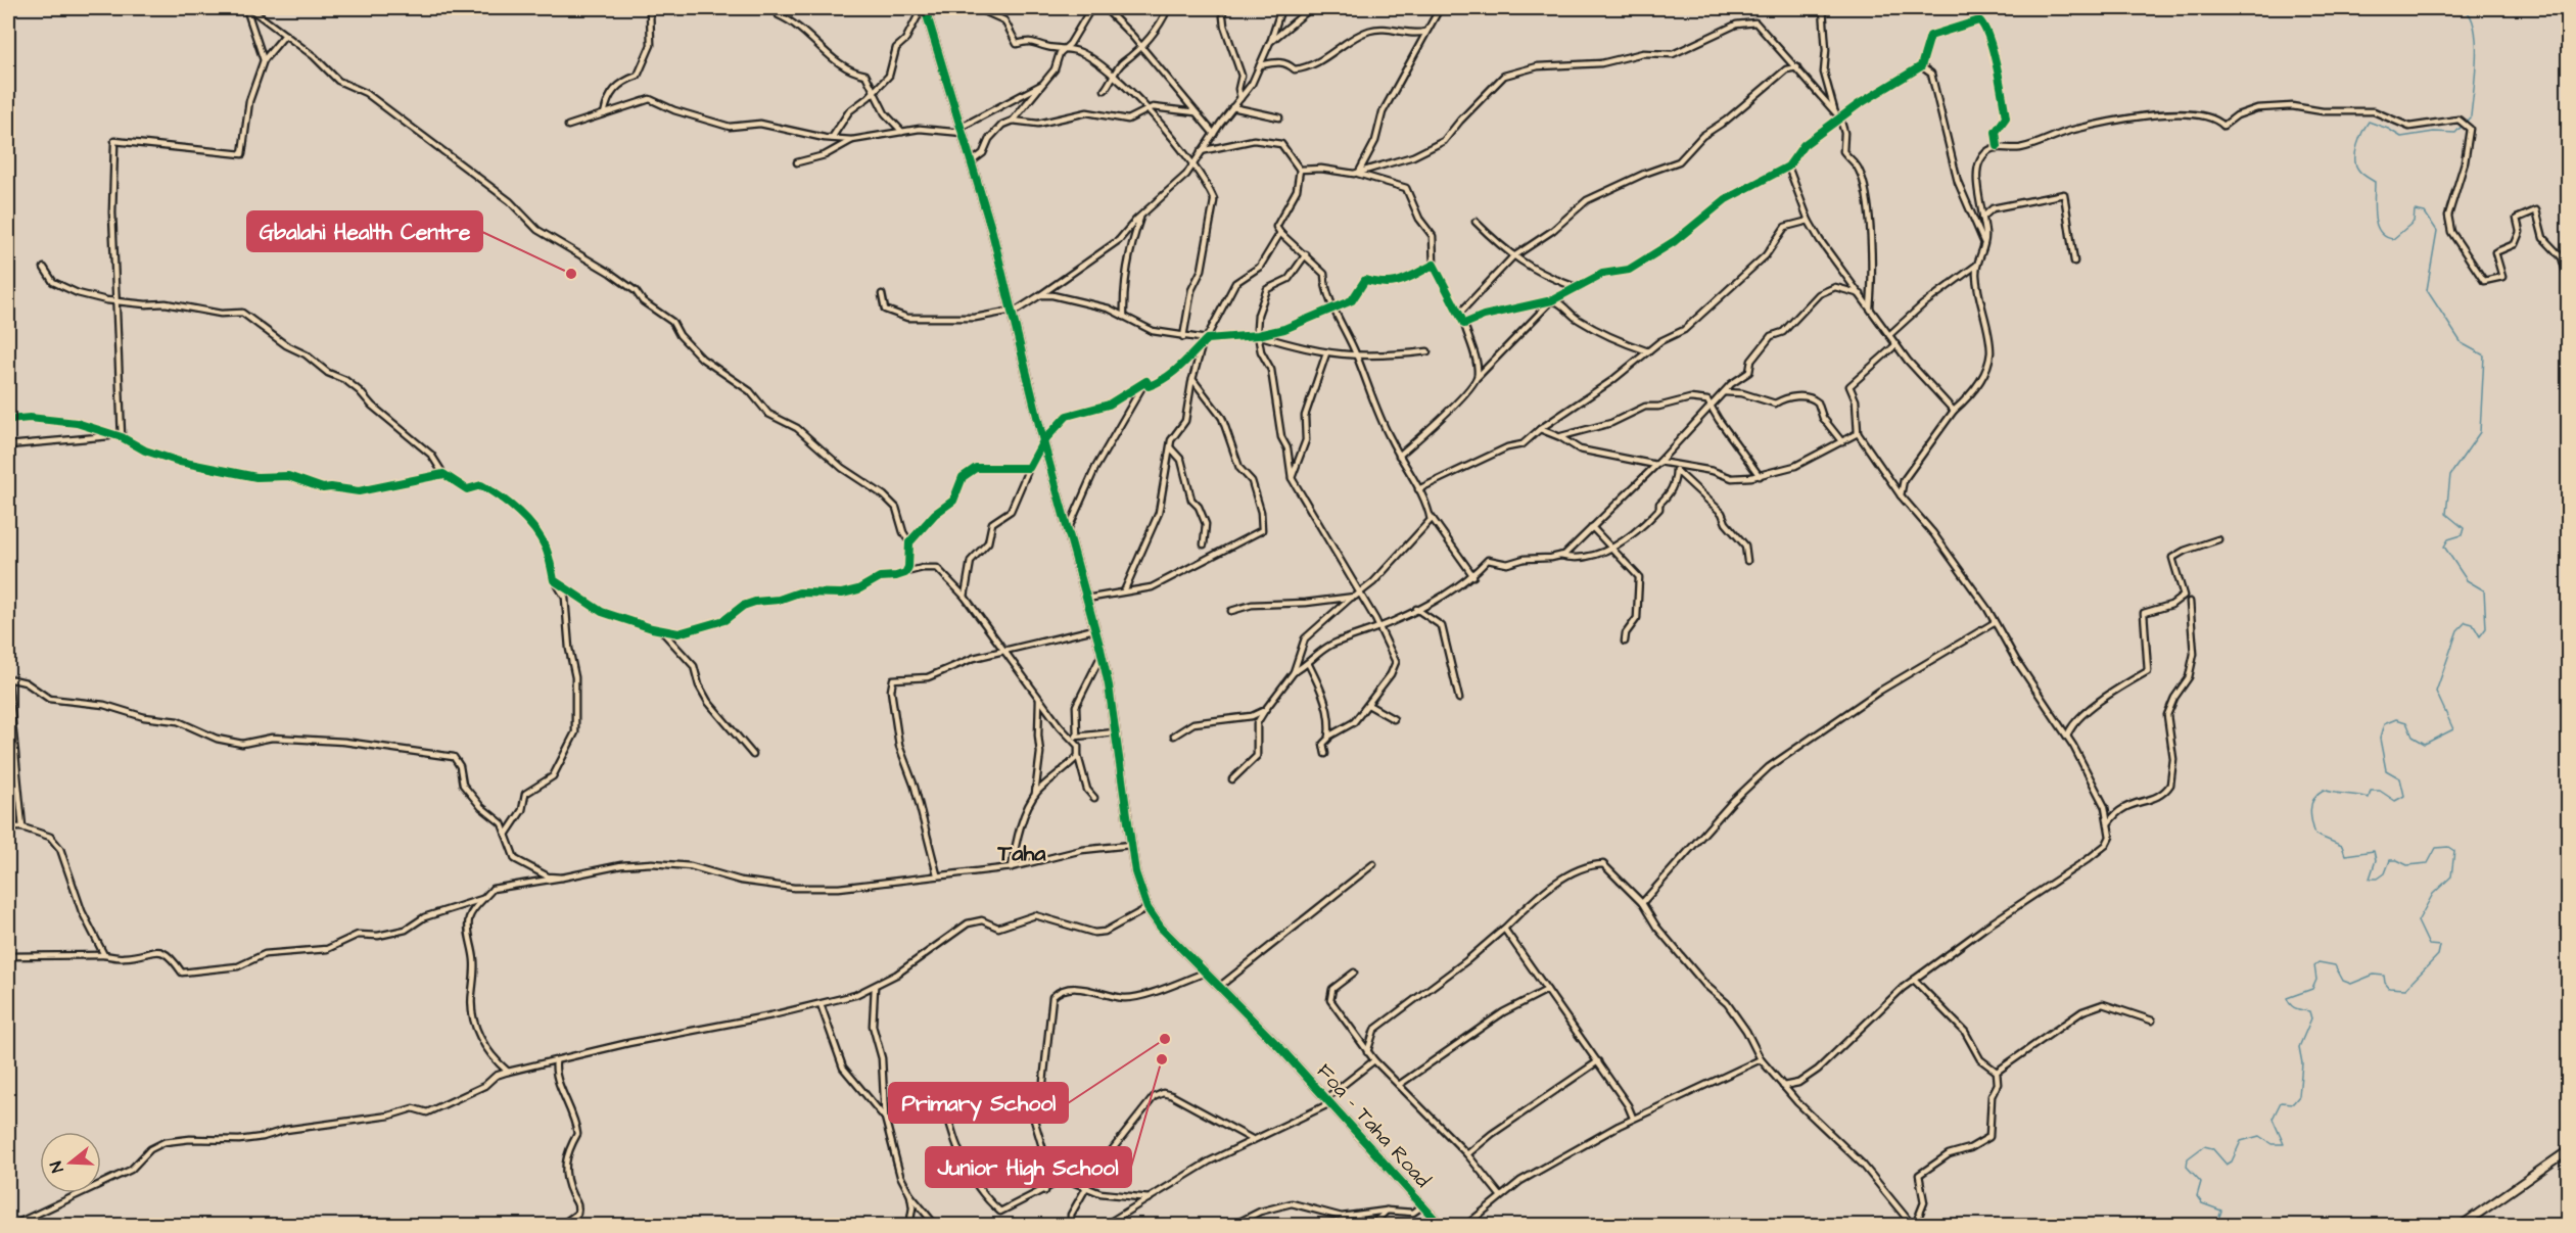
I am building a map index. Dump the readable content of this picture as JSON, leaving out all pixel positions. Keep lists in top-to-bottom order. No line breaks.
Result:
{"streets":{"street":["Foa - Taha Road"]},"districts":["Taha"],"places":["Gbalahi Health Centre","Primary School","Junior High School"],"north":"left"}
